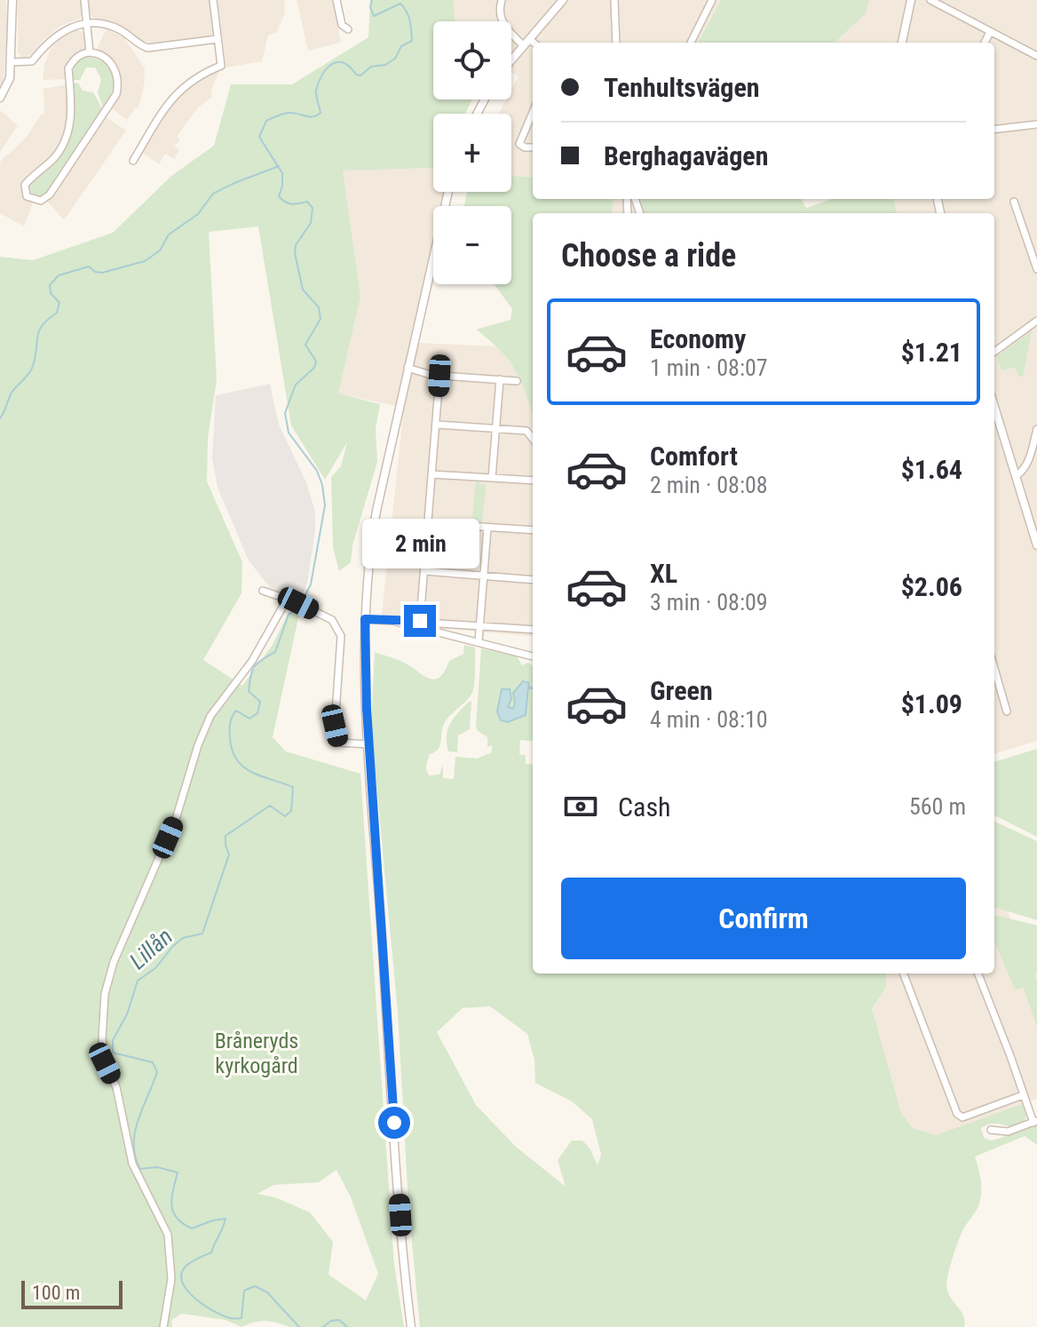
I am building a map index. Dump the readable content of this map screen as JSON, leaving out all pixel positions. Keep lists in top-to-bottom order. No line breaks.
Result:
{"water":["Lillån"],"parks":["Bråneryds kyrkogård"],"scale_bar":"100 m","page":{"map_buttons":["+","−"],"banner":["Tenhultsvägen","Berghagavägen"],"heading":"Choose a ride","list":[{"name":"Economy","note":"1 min · 08:07","value":"$1.21"},{"name":"Comfort","note":"2 min · 08:08","value":"$1.64"},{"name":"XL","note":"3 min · 08:09","value":"$2.06"},{"name":"Green","note":"4 min · 08:10","value":"$1.09"}],"bubble":"2 min","pay":["Cash","560 m"],"buttons":"Confirm","scale":"100 m"}}
